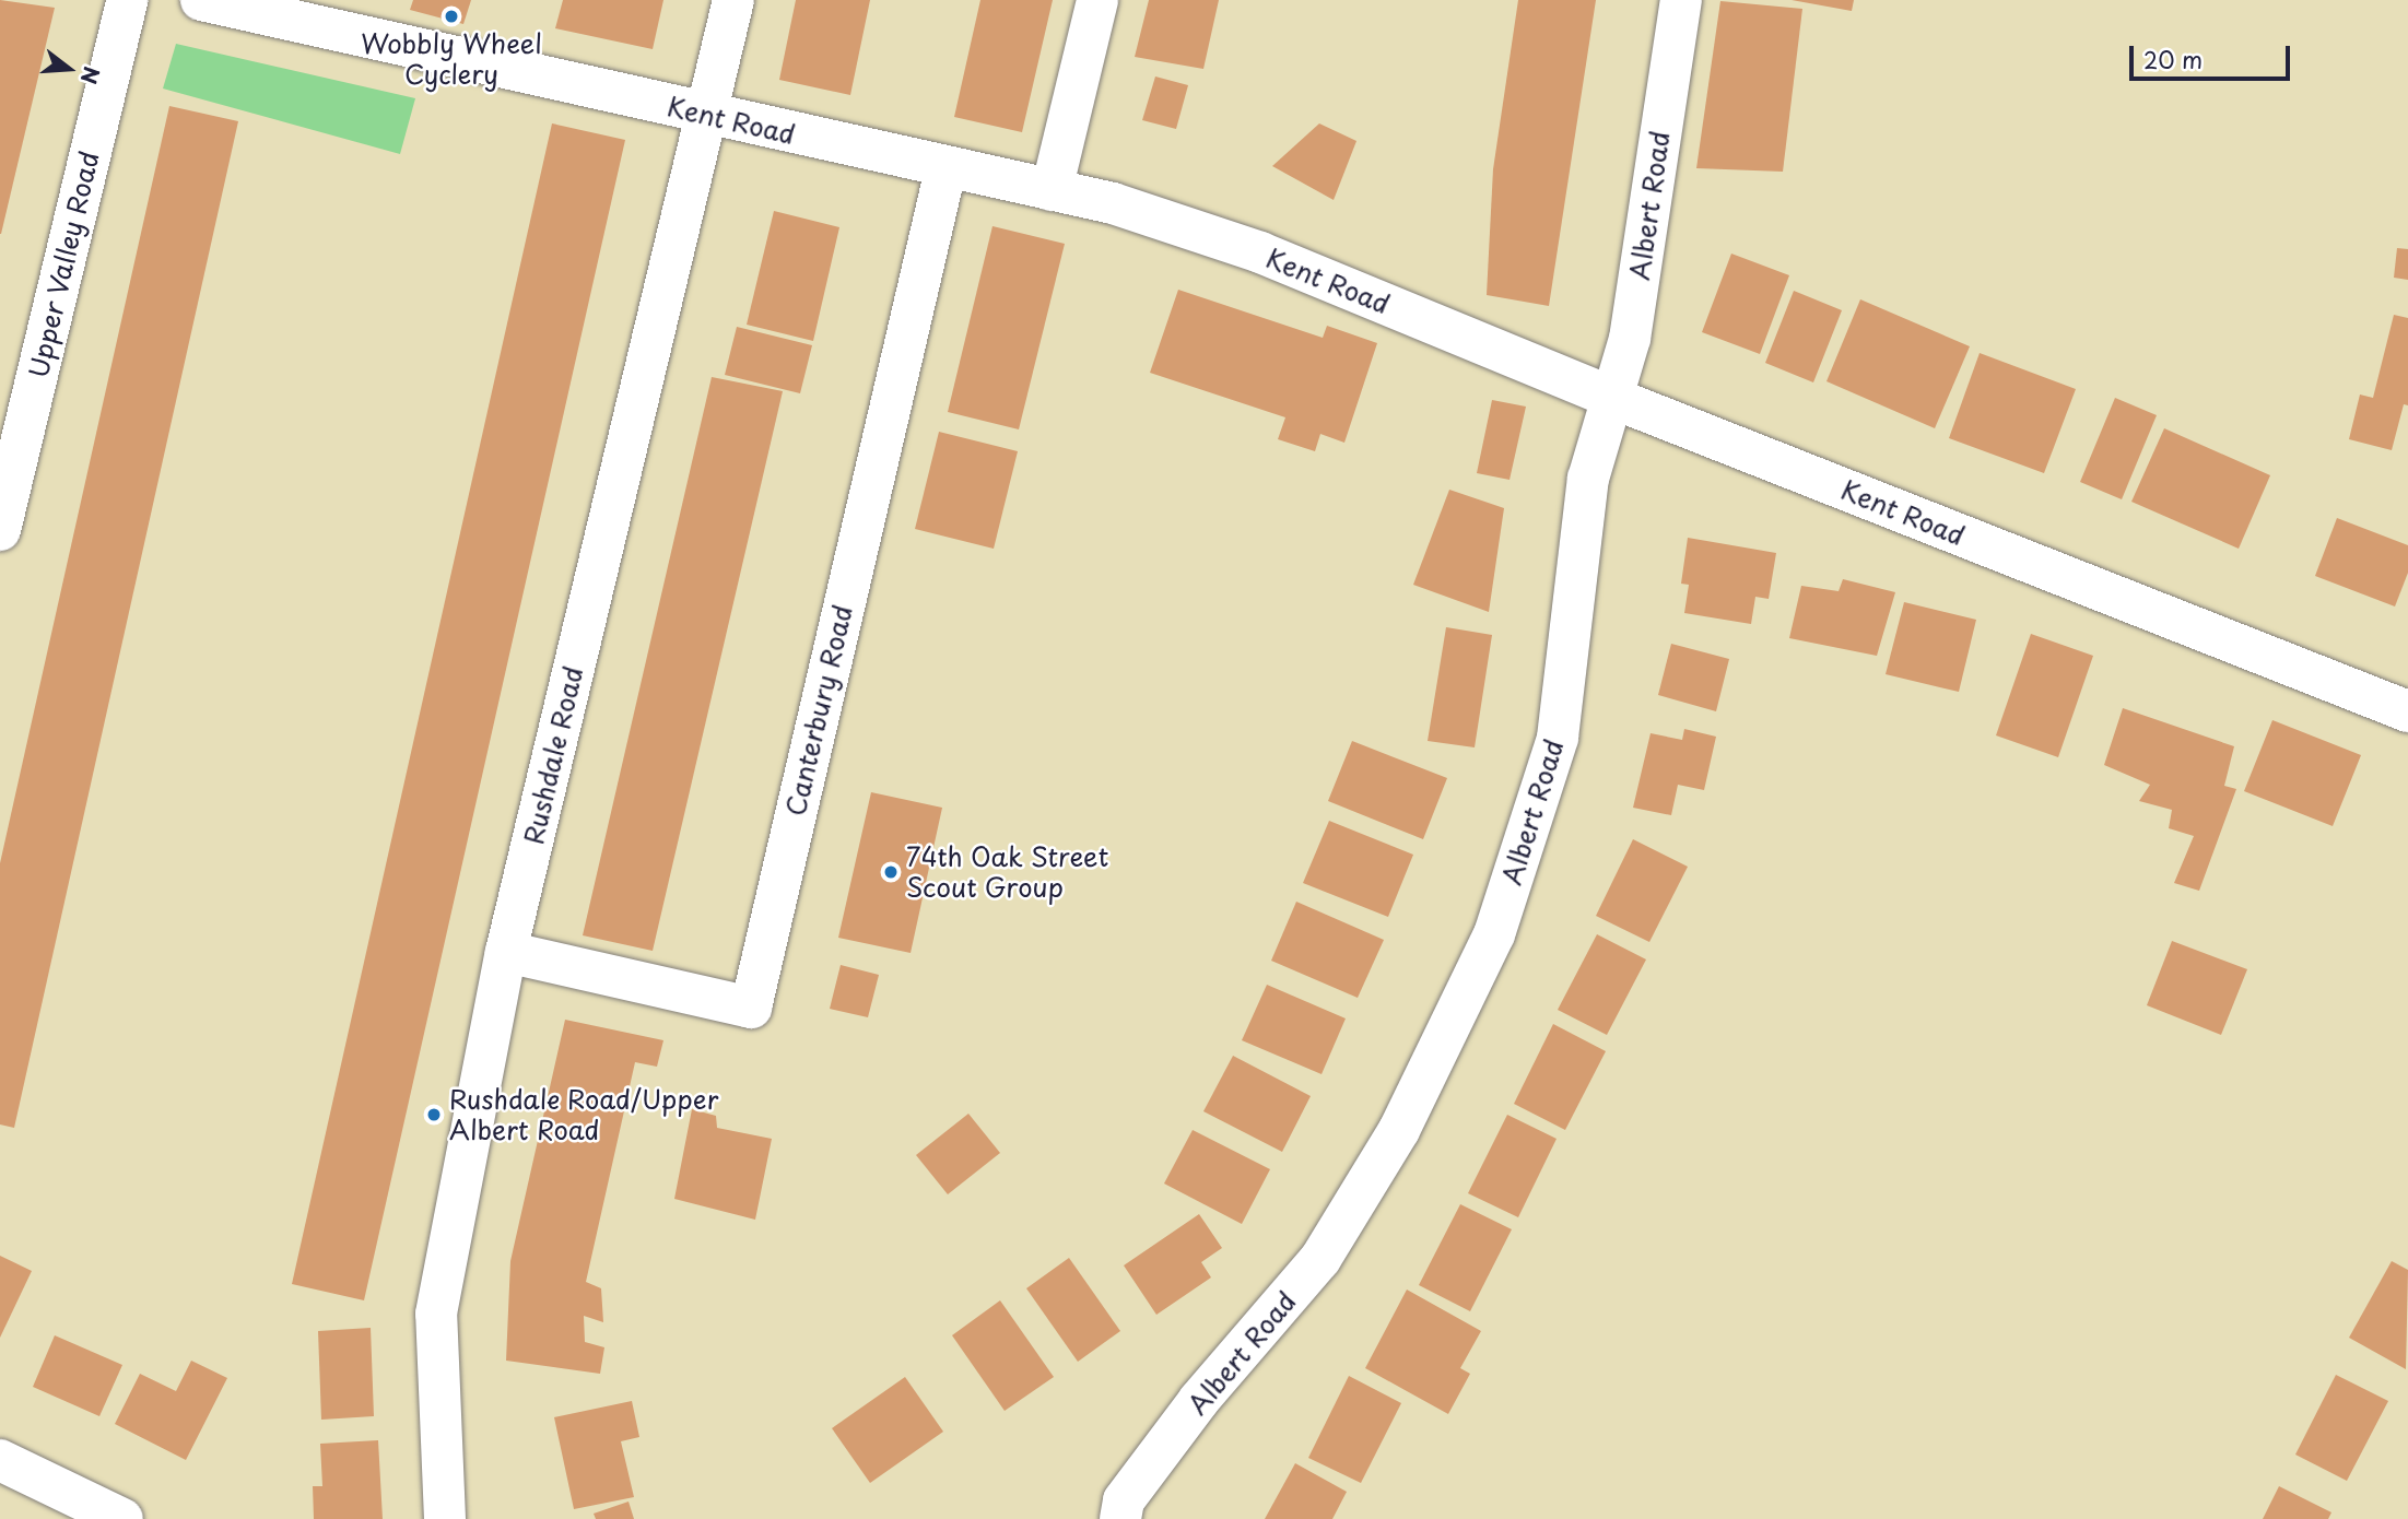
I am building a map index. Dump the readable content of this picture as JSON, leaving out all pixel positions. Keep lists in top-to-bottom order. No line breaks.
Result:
{"streets":{"street":["Kent Road","Albert Road","Upper Valley Road","Canterbury Road","Rushdale Road"]},"crossings":[["Kent Road","Albert Road"],["Kent Road","Canterbury Road"],["Kent Road","Rushdale Road"],["Canterbury Road","Rushdale Road"]],"places":["Wobbly Wheel Cyclery","74th Oak Street Scout Group","Rushdale Road/Upper Albert Road"],"scale_bar":"20 m","north":"right"}
